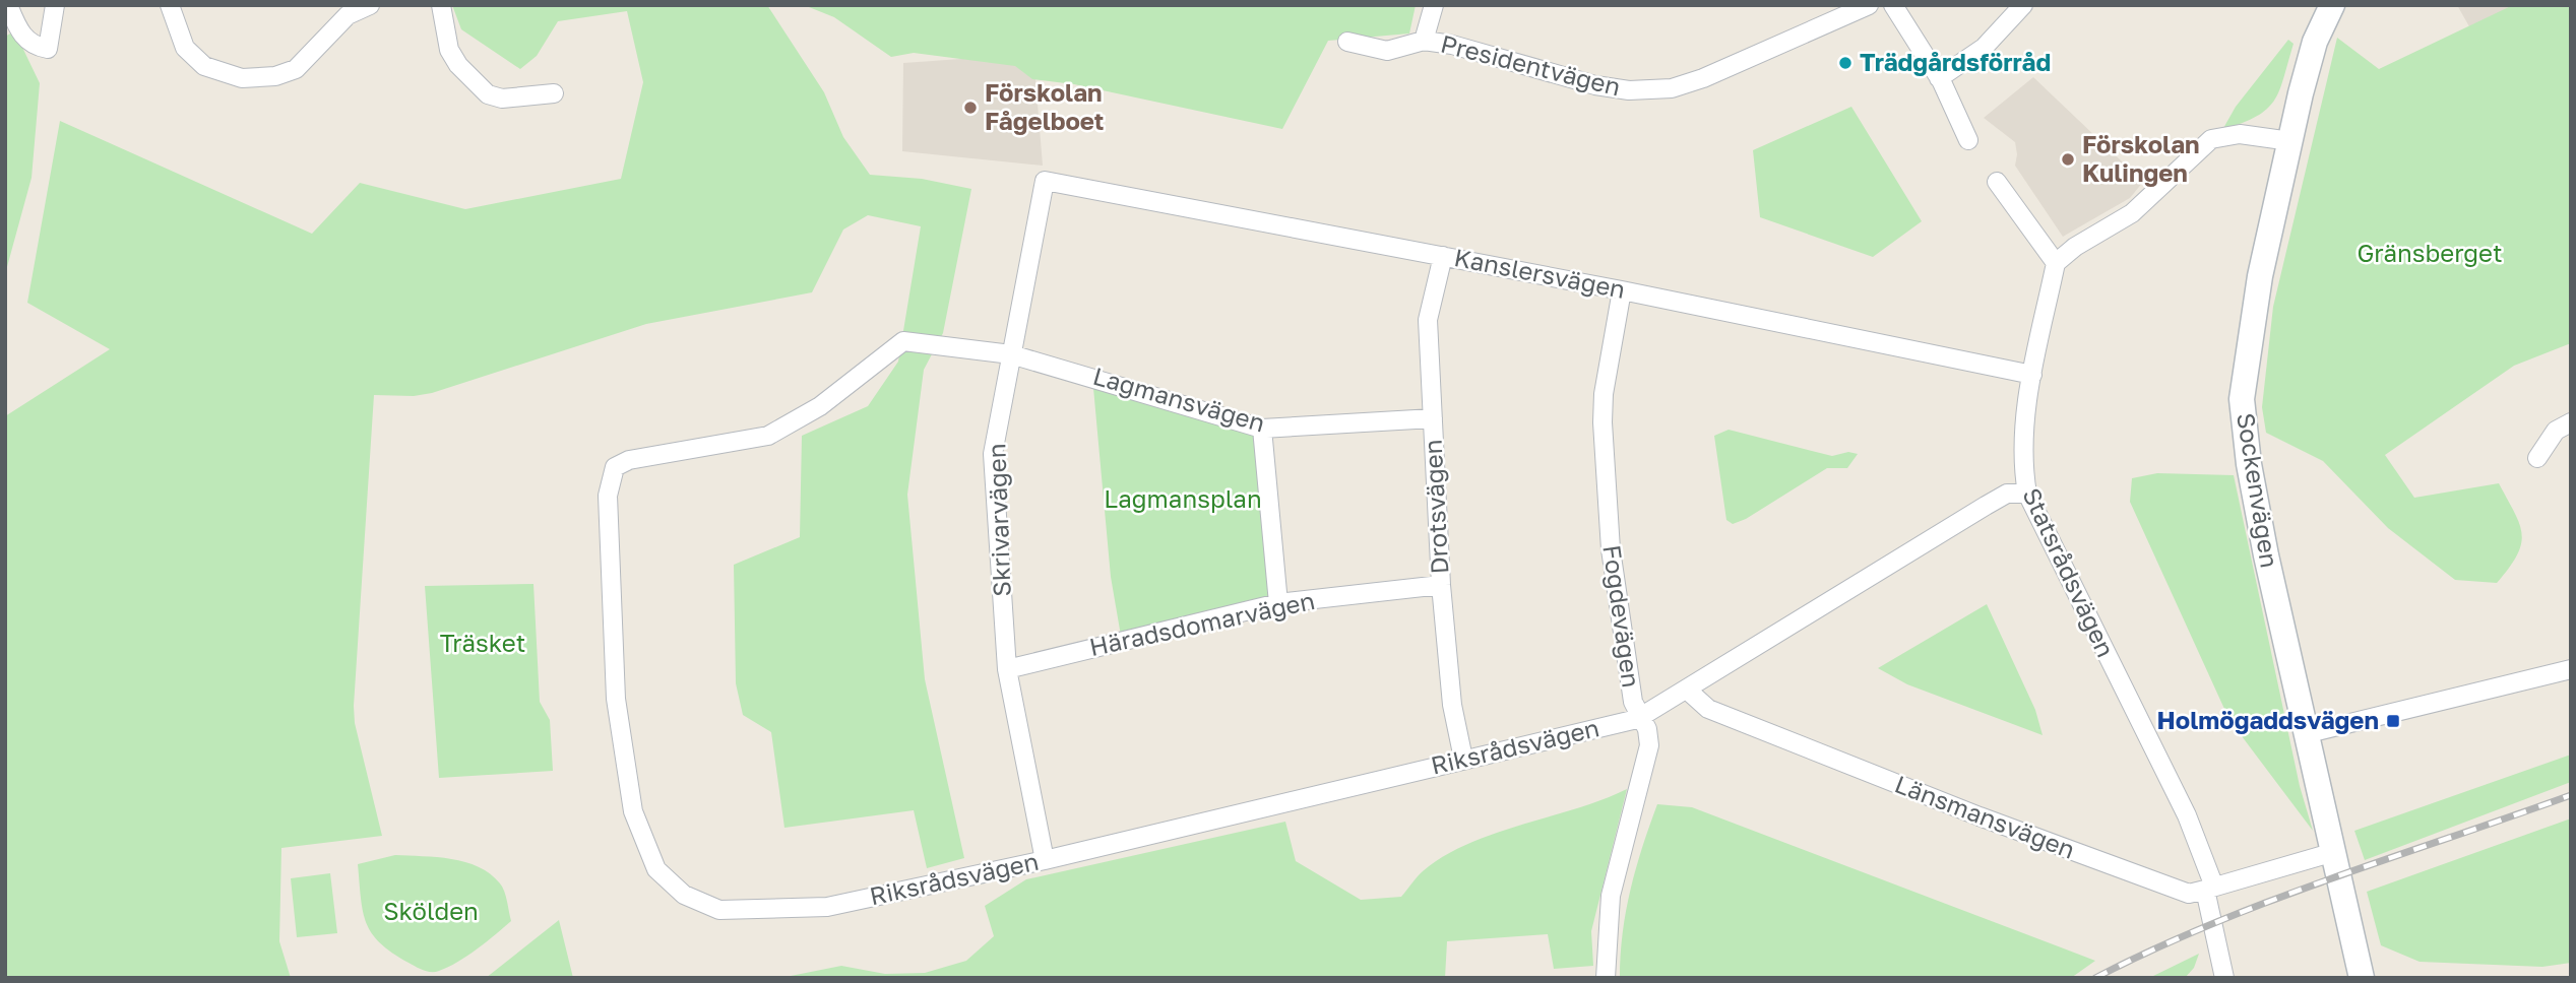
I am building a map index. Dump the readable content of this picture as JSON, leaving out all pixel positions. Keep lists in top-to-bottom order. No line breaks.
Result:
{"streets":{"street":["Presidentvägen","Kanslersvägen","Lagmansvägen","Sockenvägen","Drotsvägen","Skrivarvägen","Statsrådsvägen","Fogdevägen","Häradsdomarvägen","Riksrådsvägen","Länsmansvägen"]},"crossings":[["Kanslersvägen","Drotsvägen"],["Kanslersvägen","Skrivarvägen"],["Kanslersvägen","Statsrådsvägen"],["Kanslersvägen","Fogdevägen"],["Lagmansvägen","Drotsvägen"],["Lagmansvägen","Skrivarvägen"],["Lagmansvägen","Riksrådsvägen"],["Drotsvägen","Häradsdomarvägen"],["Drotsvägen","Riksrådsvägen"],["Skrivarvägen","Häradsdomarvägen"],["Skrivarvägen","Riksrådsvägen"],["Statsrådsvägen","Riksrådsvägen"],["Statsrådsvägen","Länsmansvägen"],["Fogdevägen","Riksrådsvägen"],["Riksrådsvägen","Länsmansvägen"]],"parks":["Gränsberget","Lagmansplan","Träsket","Skölden"],"places":{"other":["Trädgårdsförråd","Förskolan Fågelboet","Förskolan Kulingen"],"transit":["Holmögaddsvägen"]}}
